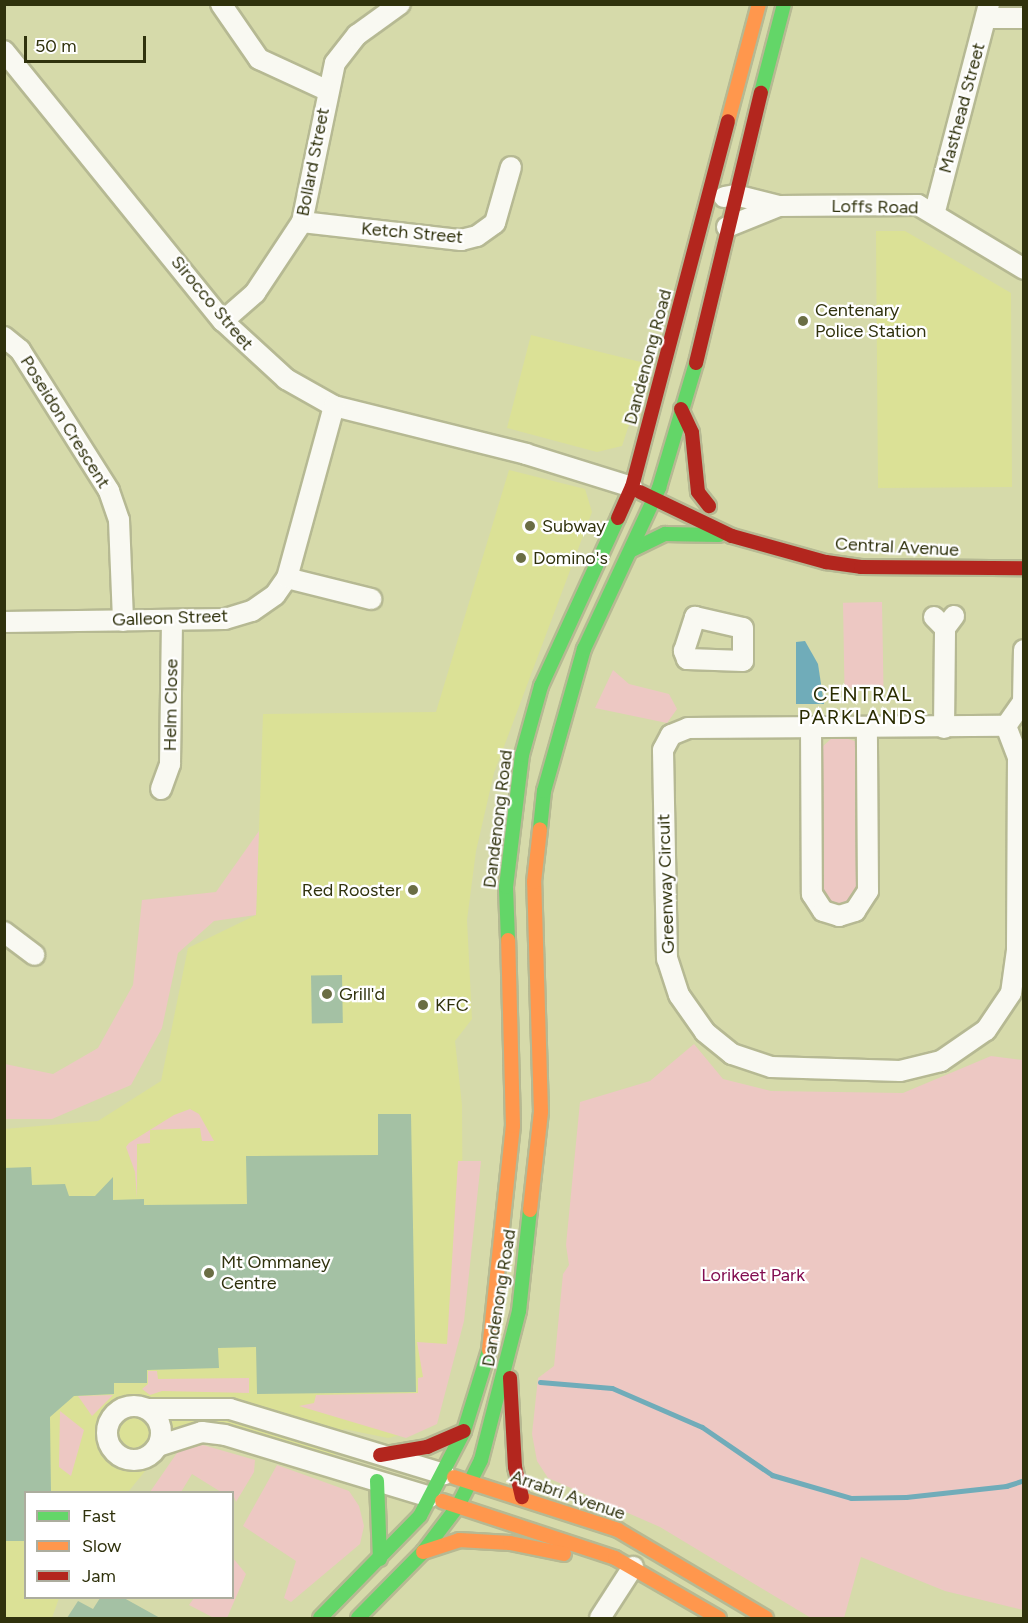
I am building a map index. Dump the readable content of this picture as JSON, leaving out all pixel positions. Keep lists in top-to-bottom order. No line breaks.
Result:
{"streets":{"main road":["Dandenong Road","Central Avenue","Arrabri Avenue"],"street":["Masthead Street","Bollard Street","Loffs Road","Ketch Street","Sirocco Street","Poseidon Crescent","Galleon Street","Helm Close","Greenway Circuit"]},"crossings":[["Masthead Street","Loffs Road"],["Bollard Street","Ketch Street"],["Bollard Street","Sirocco Street"],["Loffs Road","Dandenong Road"],["Sirocco Street","Dandenong Road"],["Sirocco Street","Central Avenue"],["Sirocco Street","Galleon Street"],["Dandenong Road","Central Avenue"],["Dandenong Road","Arrabri Avenue"],["Poseidon Crescent","Galleon Street"],["Galleon Street","Helm Close"]],"districts":["CENTRAL PARKLANDS"],"parks":["Lorikeet Park"],"places":["Centenary Police Station","Subway","Domino's","Red Rooster","Grill'd","KFC","Mt Ommaney Centre"],"legend":["Fast","Slow","Jam"],"scale_bar":"50 m"}
